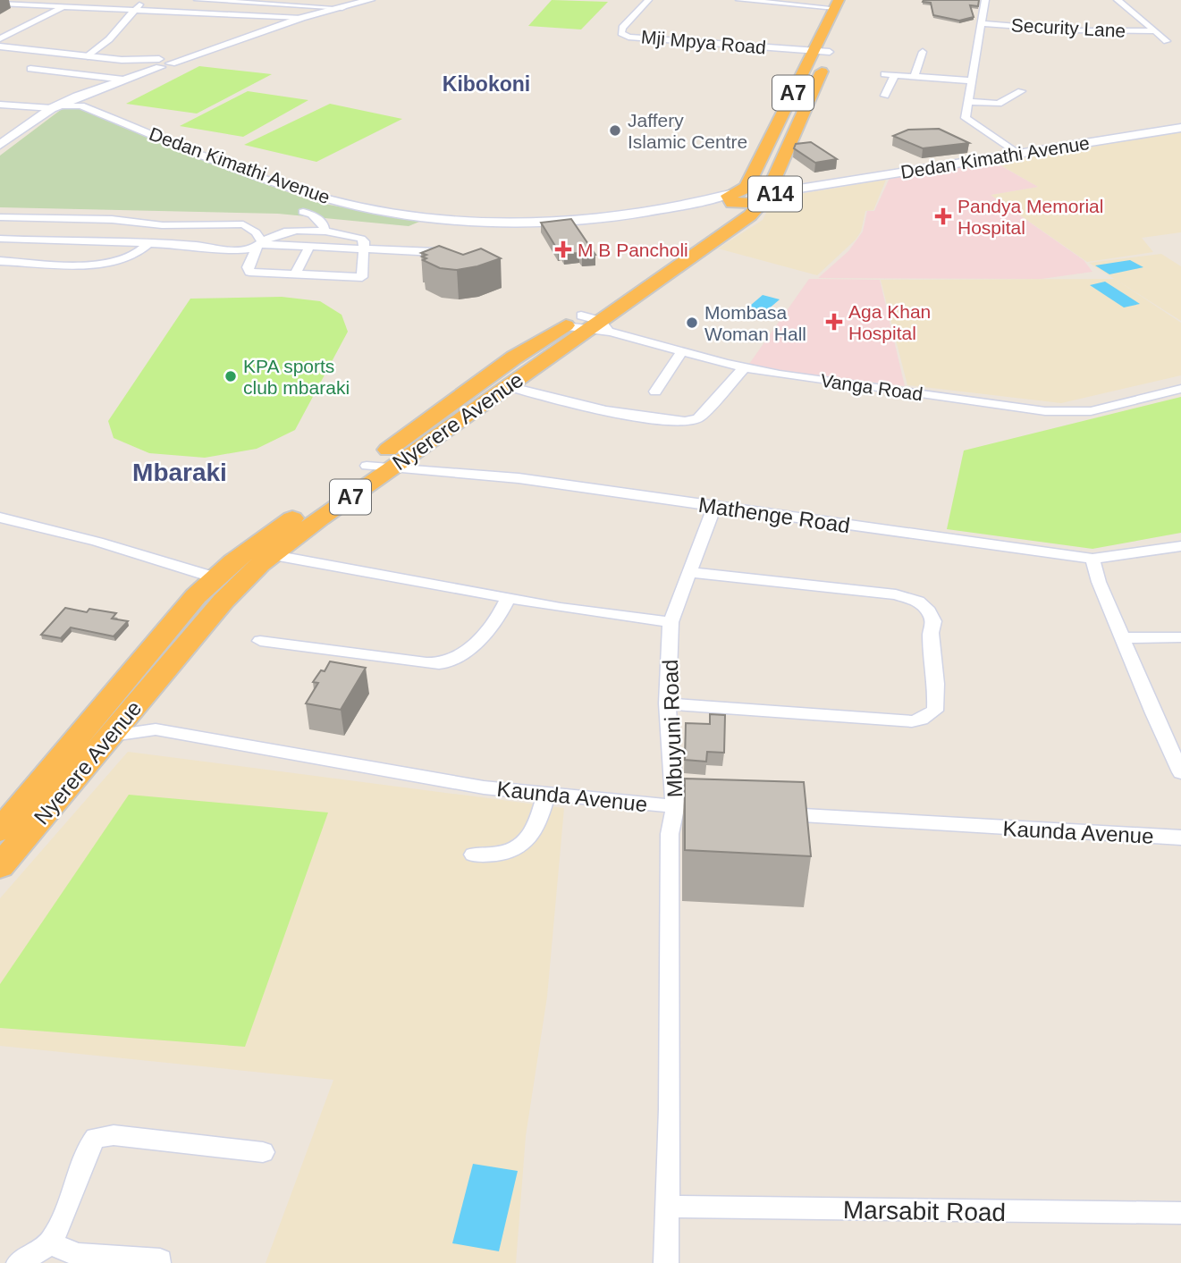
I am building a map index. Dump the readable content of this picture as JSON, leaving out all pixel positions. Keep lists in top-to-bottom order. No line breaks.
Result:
{"streets":{"highway":["A7","Nyerere Avenue"],"street":["Security Lane","Mji Mpya Road","Dedan Kimathi Avenue","Vanga Road","Mathenge Road","Mbuyuni Road","Kaunda Avenue","Marsabit Road"]},"crossings":[["Mji Mpya Road","A7"],["A7","Dedan Kimathi Avenue"],["A7","Nyerere Avenue"],["Dedan Kimathi Avenue","Nyerere Avenue"],["Vanga Road","Nyerere Avenue"],["Nyerere Avenue","Mathenge Road"],["Nyerere Avenue","Kaunda Avenue"],["Mathenge Road","Mbuyuni Road"],["Mbuyuni Road","Kaunda Avenue"],["Mbuyuni Road","Marsabit Road"]],"districts":["Kibokoni","Mbaraki"],"places":{"other":["Jaffery Islamic Centre","Mombasa Woman Hall","KPA sports club mbaraki"],"health":["Pandya Memorial Hospital","M B Pancholi","Aga Khan Hospital"]}}
